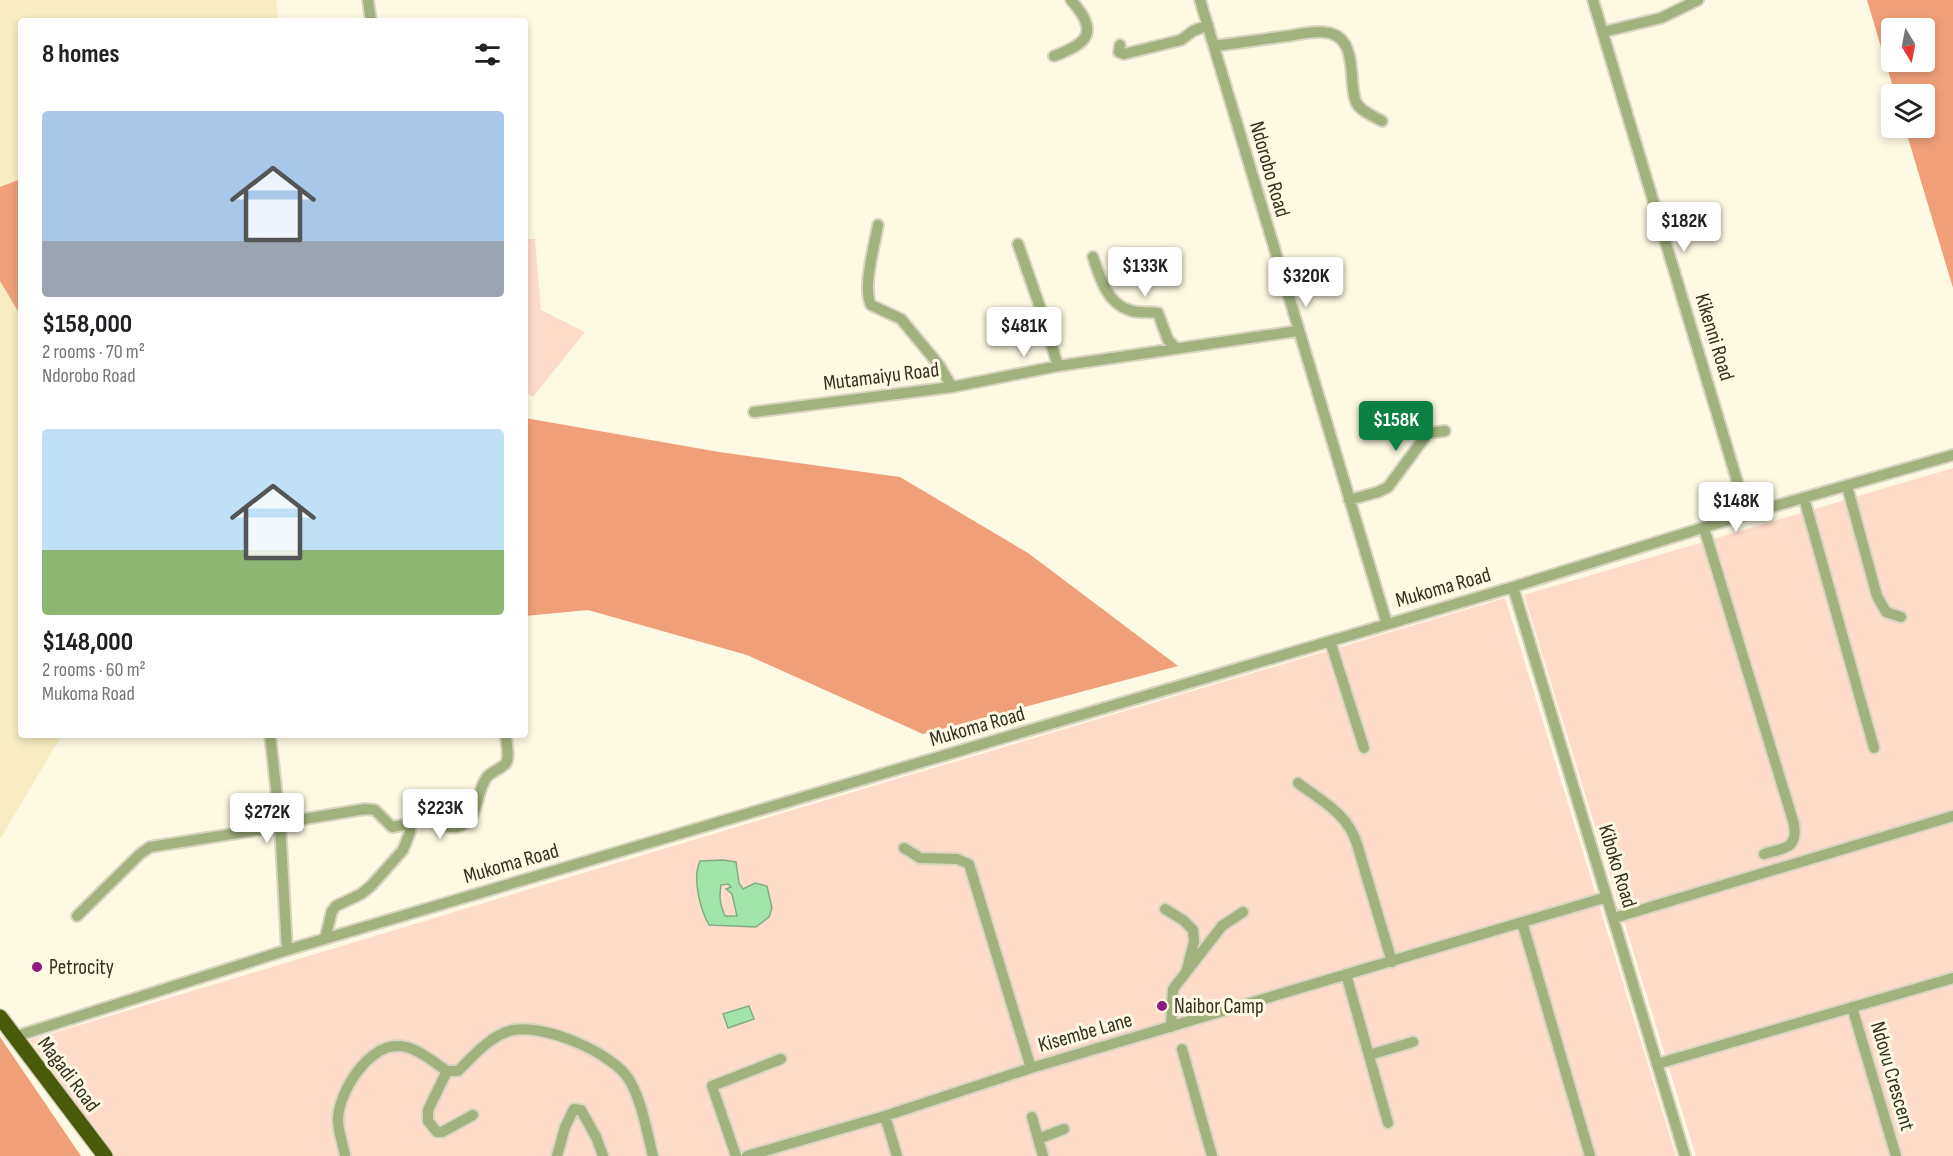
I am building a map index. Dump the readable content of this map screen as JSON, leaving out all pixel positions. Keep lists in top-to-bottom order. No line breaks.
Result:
{"streets":{"highway":["Magadi Road"],"street":["Ndorobo Road","Kikenni Road","Mutamaiyu Road","Mukoma Road","Kiboko Road","Kisembe Lane","Ndovu Crescent"]},"crossings":[["Ndorobo Road","Mutamaiyu Road"],["Ndorobo Road","Mukoma Road"],["Kikenni Road","Mukoma Road"],["Mukoma Road","Kiboko Road"],["Mukoma Road","Magadi Road"],["Kiboko Road","Kisembe Lane"]],"places":["Petrocity","Naibor Camp"],"north":"bottom","page":{"heading":"8 homes","list":[{"name":"$158,000","note":"2 rooms · 70 m² · Ndorobo Road"},{"name":"$148,000","note":"2 rooms · 60 m² · Mukoma Road"}],"price":["$182K","$133K","$320K","$481K","$158K","$148K","$223K","$272K"]}}
